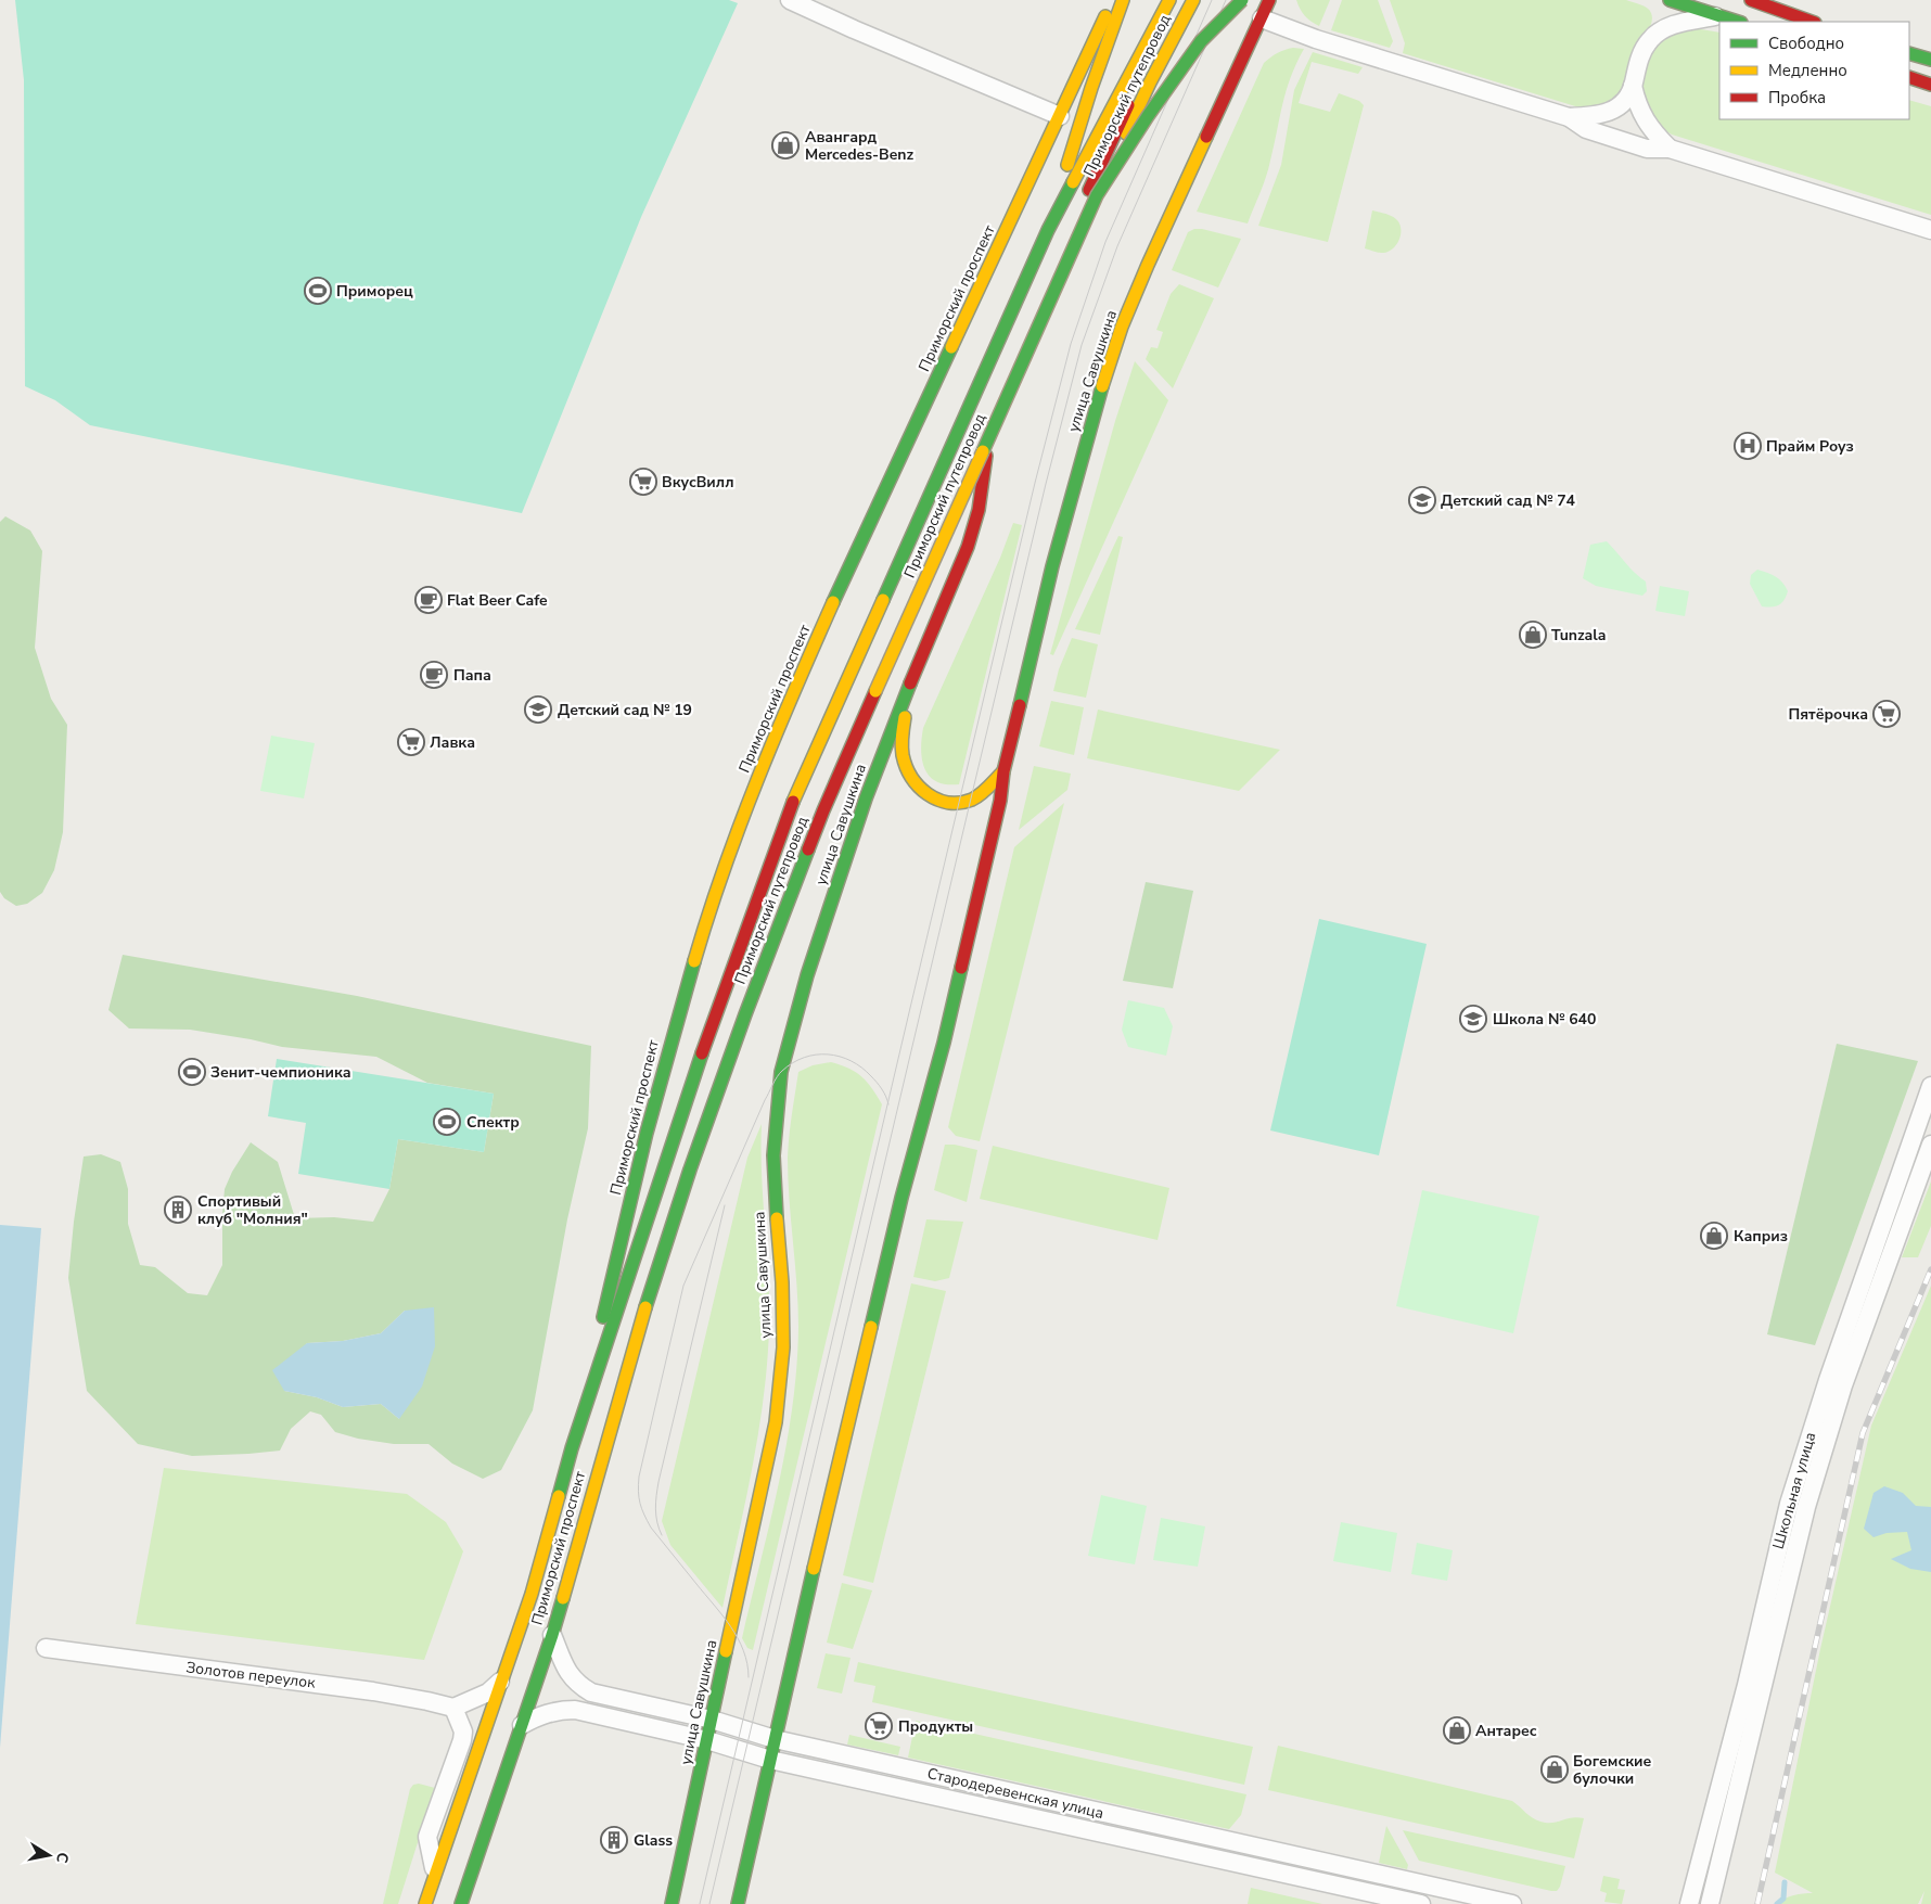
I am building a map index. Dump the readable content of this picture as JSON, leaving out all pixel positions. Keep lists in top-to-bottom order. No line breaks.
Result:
{"streets":{"main road":["Приморский путепровод","Приморский проспект","улица Савушкина"],"street":["Школьная улица","Золотов переулок","Стародеревенская улица"]},"crossings":[["Приморский путепровод","Приморский проспект"],["Приморский проспект","Стародеревенская улица"],["улица Савушкина","Стародеревенская улица"]],"places":{"shop":["Авангард Mercedes-Benz","Tunzala","Каприз","Антарес","Богемские булочки"],"sports":["Приморец","Зенит-чемпионика","Спектр"],"hospital":["Прайм Роуз"],"supermarket":["ВкусВилл","Пятёрочка","Лавка","Продукты"],"school or university":["Детский сад № 74","Детский сад № 19","Школа № 640"],"cafe":["Flat Beer Cafe","Папа"],"building":["Спортивый клуб \"Молния\"","Glass"]},"legend":["Свободно","Медленно","Пробка"],"north":"right"}
